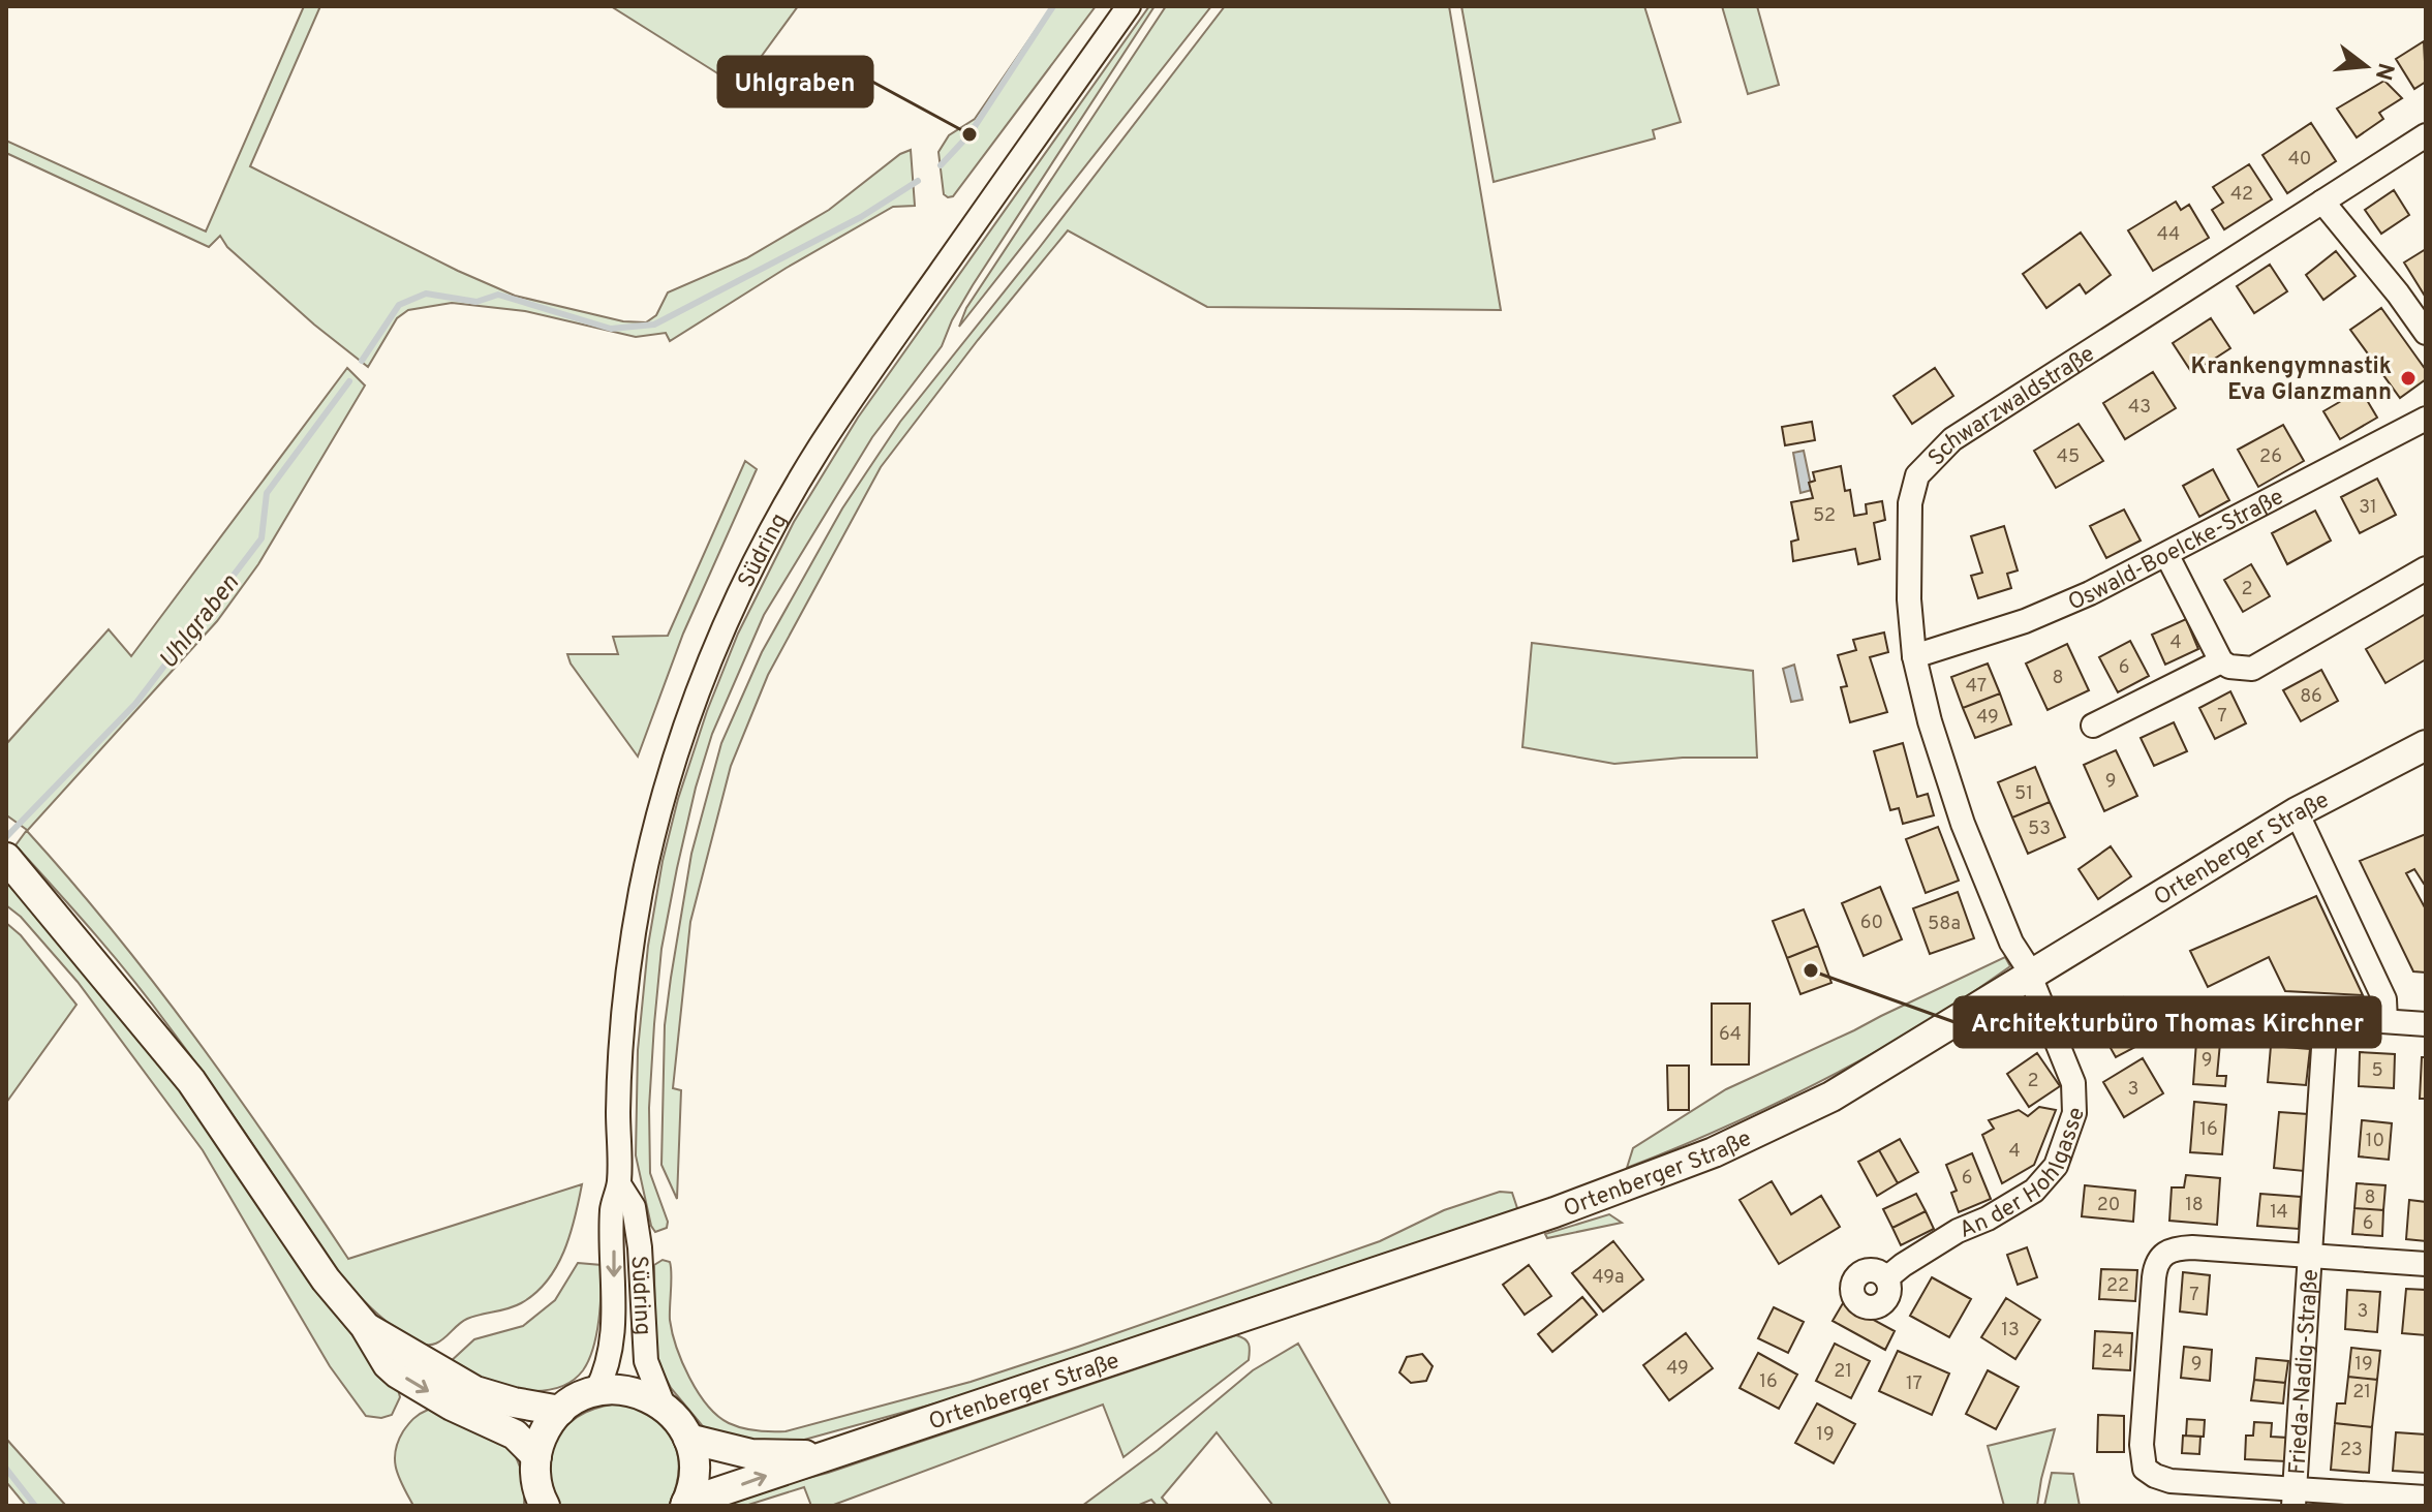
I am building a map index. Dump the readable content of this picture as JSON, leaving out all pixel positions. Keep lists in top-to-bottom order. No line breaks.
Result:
{"streets":{"main road":["Ortenberger Straße"],"street":["Schwarzwaldstraße","Oswald-Boelcke-Straße","Südring","An der Hohlgasse","Frieda-Nadig-Straße"]},"crossings":[["Schwarzwaldstraße","Oswald-Boelcke-Straße"],["Schwarzwaldstraße","Ortenberger Straße"],["Schwarzwaldstraße","An der Hohlgasse"],["Ortenberger Straße","An der Hohlgasse"]],"water":["Uhlgraben"],"places":["Uhlgraben","Krankengymnastik Eva Glanzmann","Architekturbüro Thomas Kirchner"],"house_numbers":["40","42","44","43","45","26","31","52","2","4","6","8","47","86","7","49","9","51","53","60","58a","64","9","5","2","3","16","10","4","6","8","20","18","14","6","49a","22","7","3","13","24","9","19","49","21","16","17","21","19","23"],"north":"right"}
